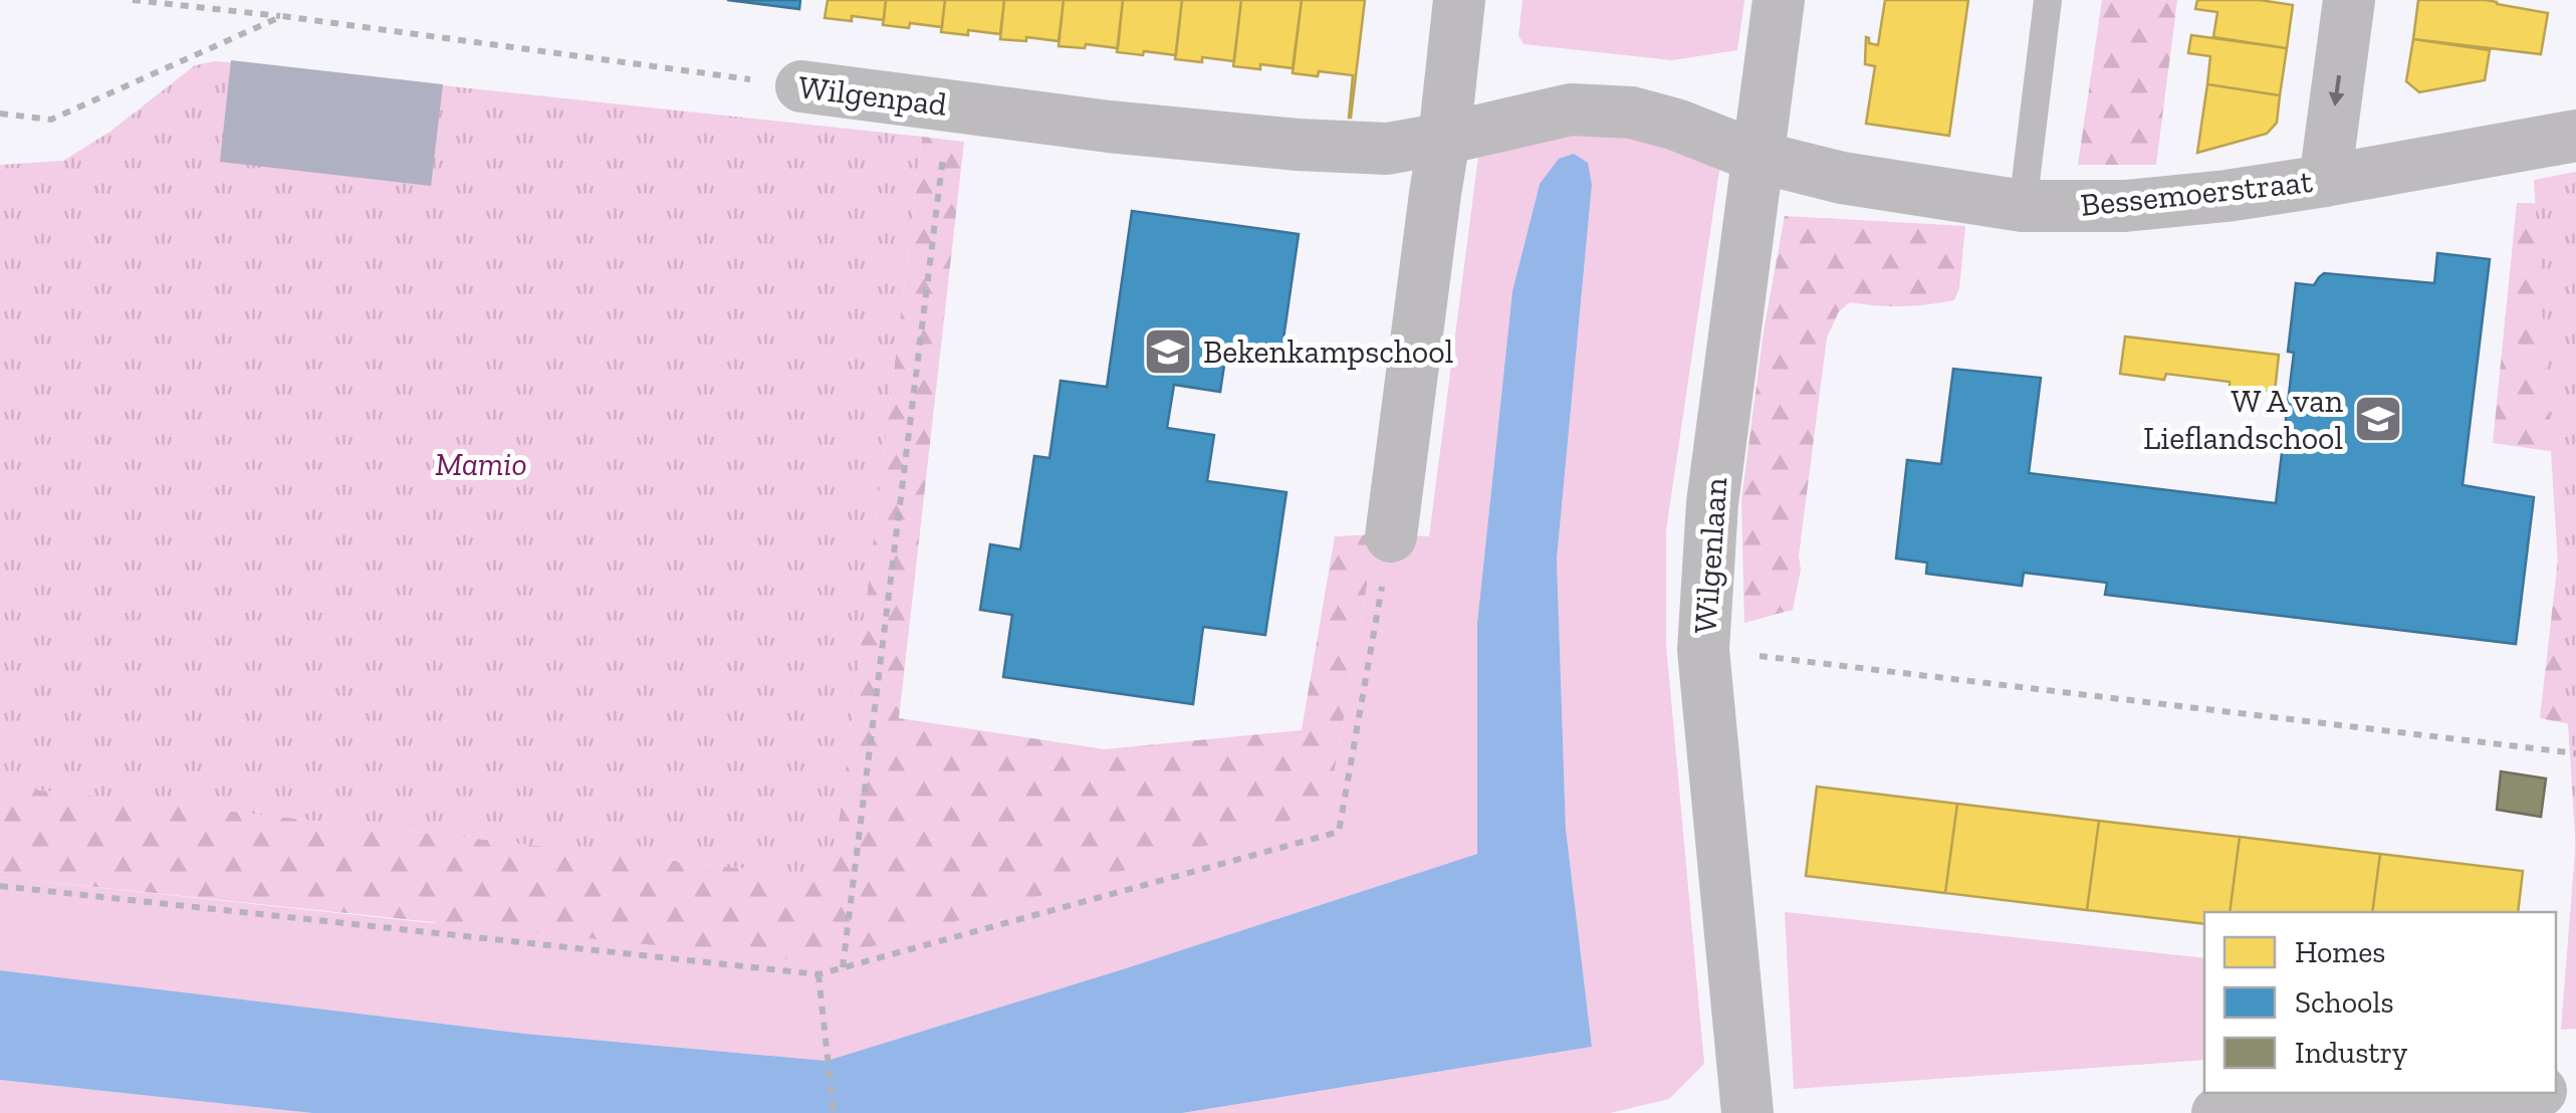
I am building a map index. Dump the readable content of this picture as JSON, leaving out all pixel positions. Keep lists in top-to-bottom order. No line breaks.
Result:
{"streets":{"street":["Wilgenpad","Bessemoerstraat","Wilgenlaan"]},"crossings":[["Wilgenpad","Bessemoerstraat"],["Wilgenpad","Wilgenlaan"],["Bessemoerstraat","Wilgenlaan"]],"parks":["Mamio"],"places":{"school or university":["Bekenkampschool","W A van Lieflandschool"]},"legend":["Homes","Schools","Industry"]}
